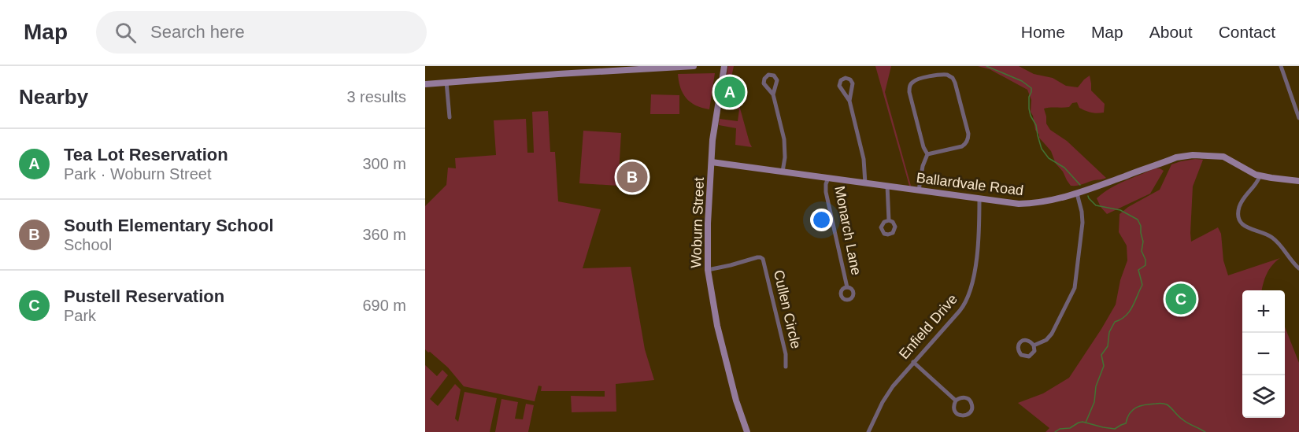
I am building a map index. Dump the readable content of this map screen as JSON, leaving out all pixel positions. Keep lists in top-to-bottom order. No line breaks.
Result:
{"streets":{"street":["Ballardvale Road","Woburn Street","Monarch Lane","Cullen Circle","Enfield Drive"]},"crossings":[["Ballardvale Road","Woburn Street"],["Ballardvale Road","Monarch Lane"],["Ballardvale Road","Enfield Drive"],["Woburn Street","Cullen Circle"]],"page":{"header":"Map","search":"Search here","nav":["Home","Map","About","Contact"],"heading":["Nearby","3 results"],"pins":["A","B","C"],"list":[{"mark":"A","name":"Tea Lot Reservation","note":"Park · Woburn Street","value":"300 m"},{"mark":"B","name":"South Elementary School","note":"School","value":"360 m"},{"mark":"C","name":"Pustell Reservation","note":"Park","value":"690 m"}],"map_buttons":["+","−"]}}
